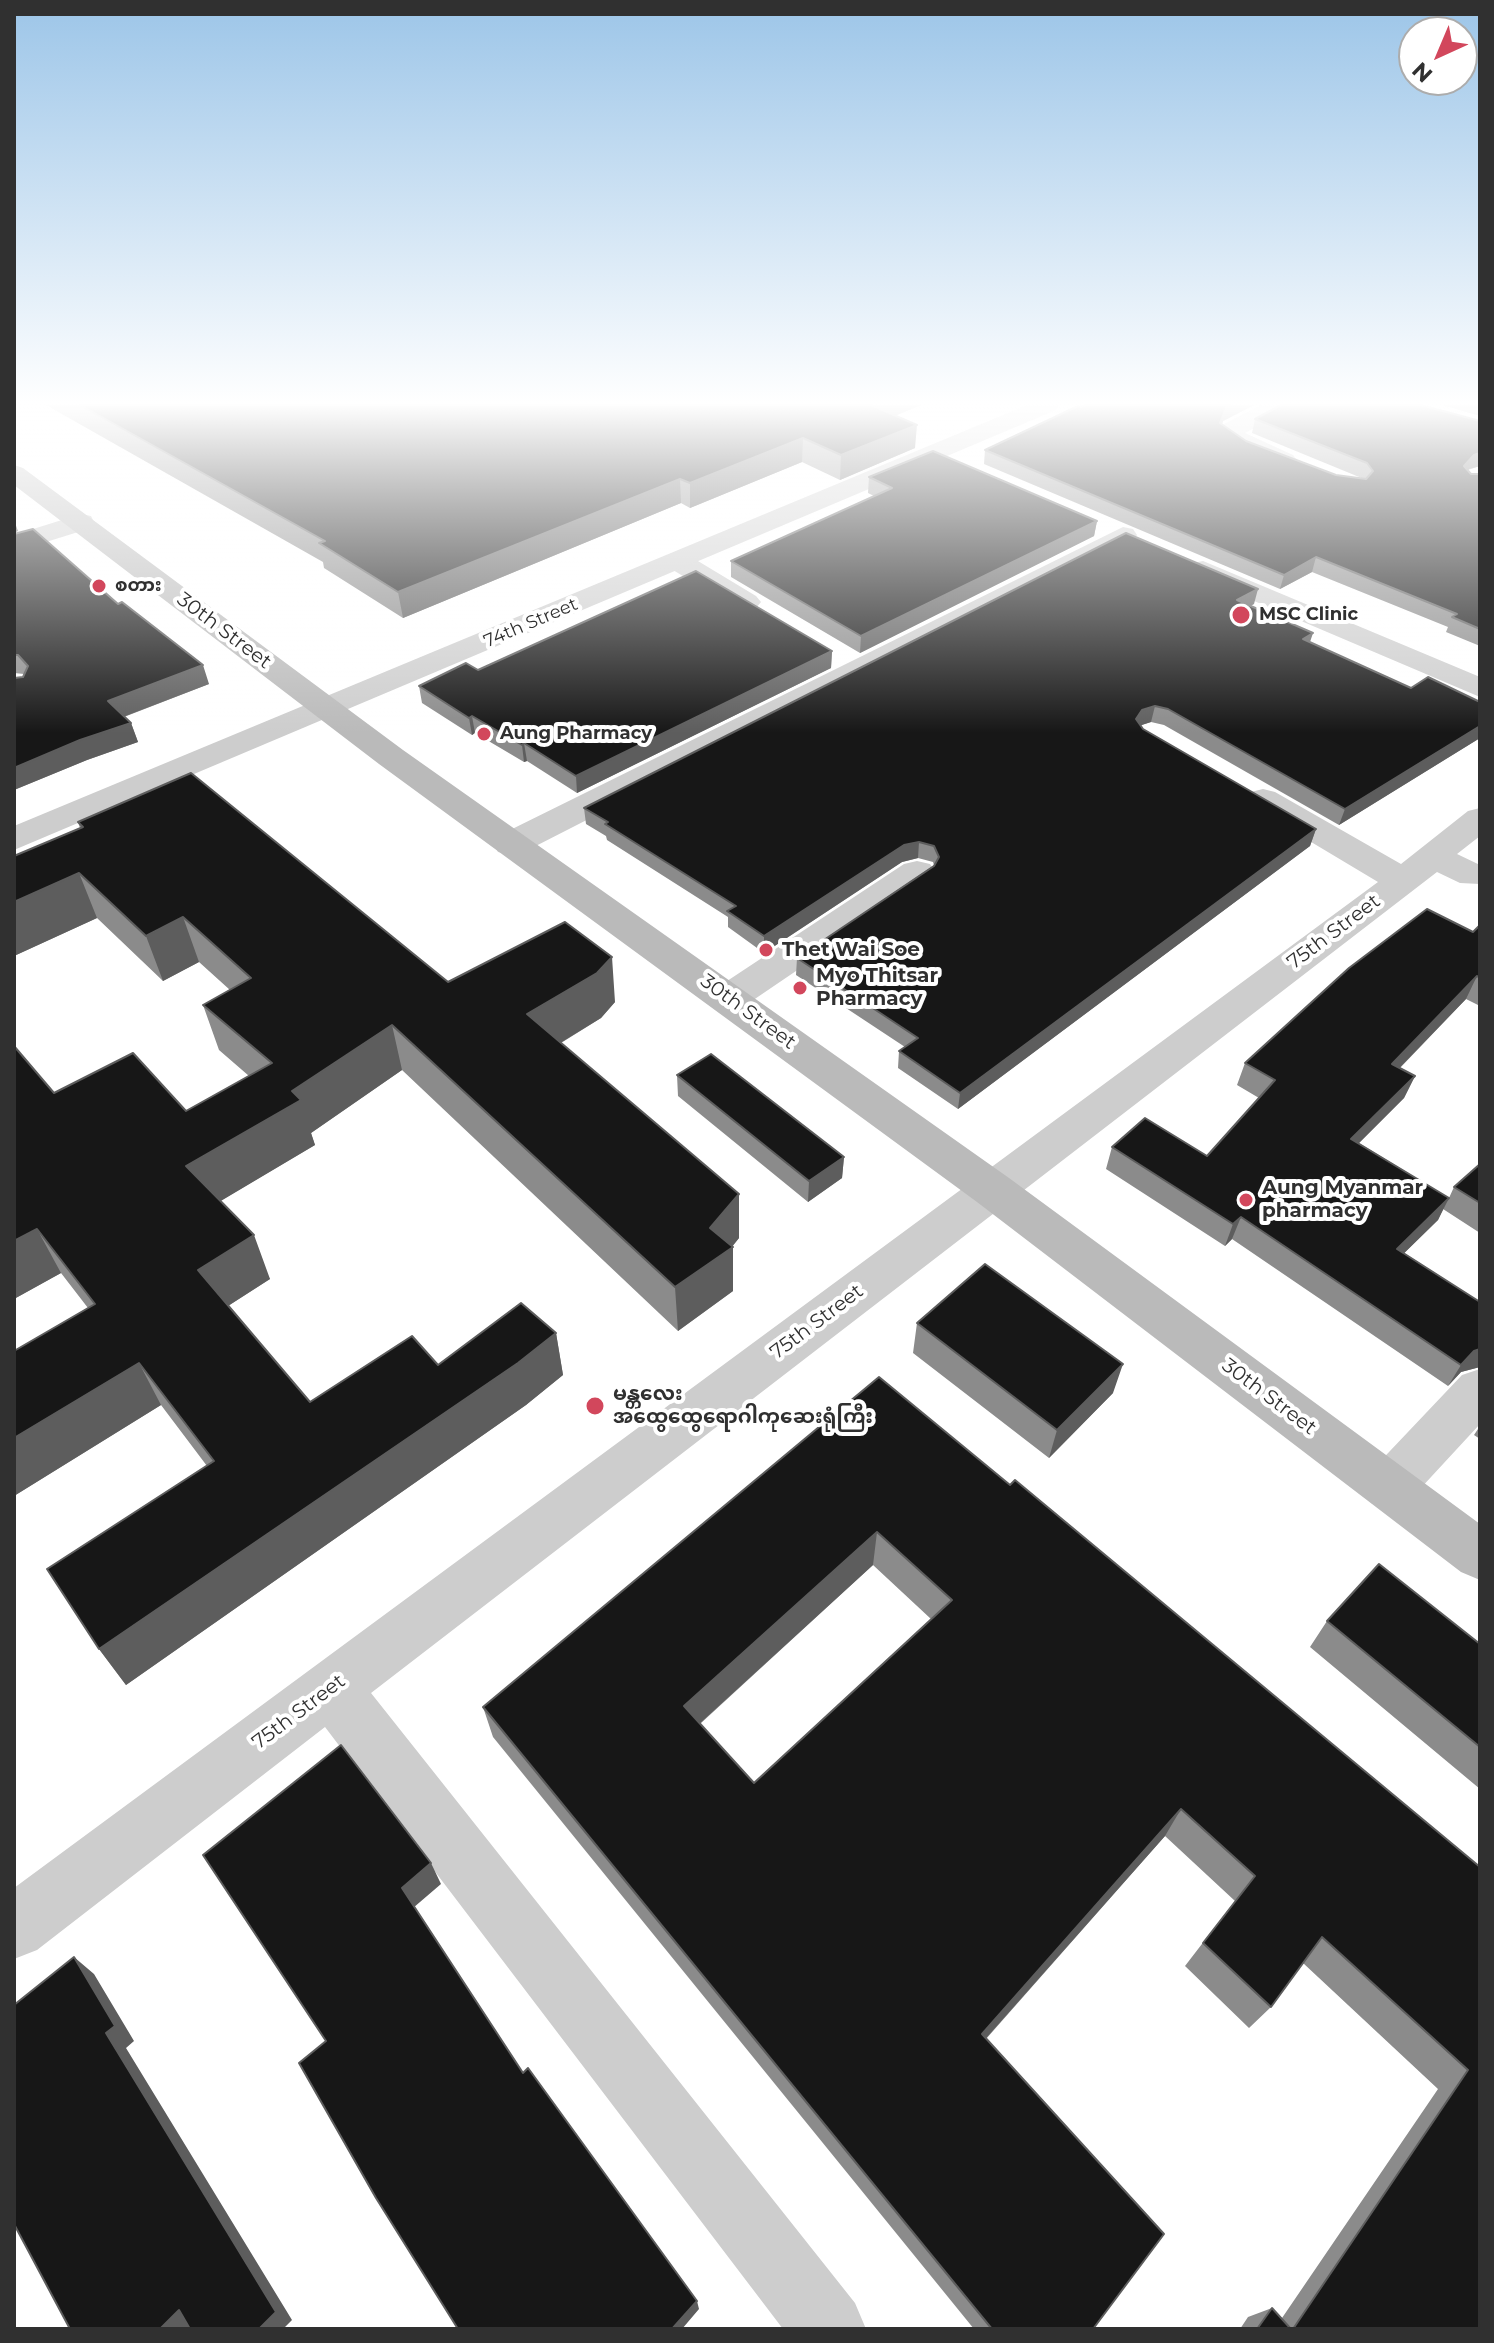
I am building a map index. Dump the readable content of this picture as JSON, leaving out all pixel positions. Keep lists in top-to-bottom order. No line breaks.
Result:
{"streets":{"main road":["30th Street"],"street":["74th Street","75th Street"]},"crossings":[["74th Street","30th Street"],["30th Street","75th Street"]],"places":["စတား","MSC Clinic","Aung Pharmacy","Thet Wai Soe","Myo Thitsar Pharmacy","Aung Myanmar pharmacy","မန္တလေး အထွေထွေရောဂါကုဆေးရုံကြီး"],"north":"bottom left"}
